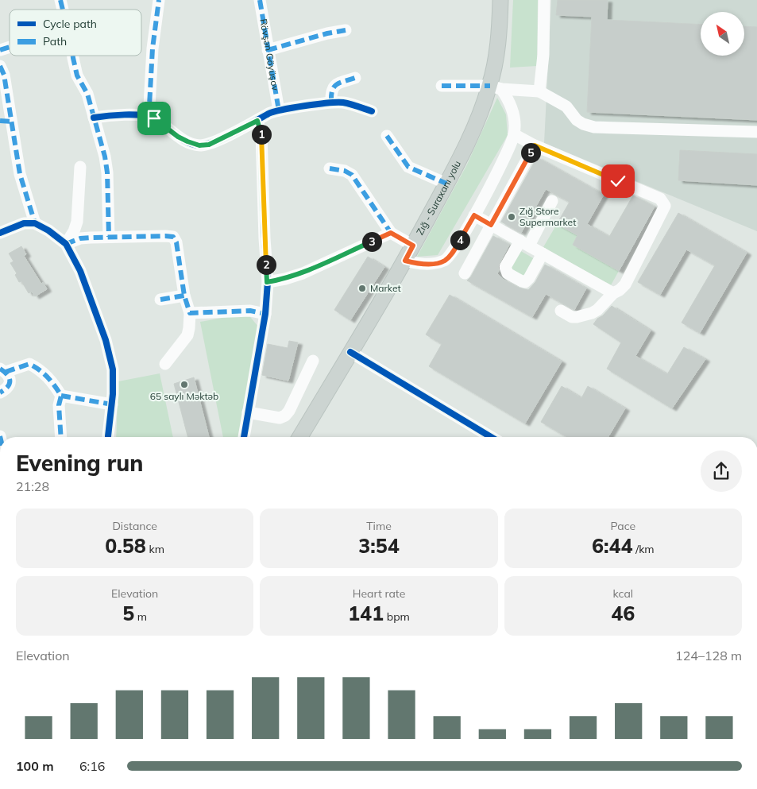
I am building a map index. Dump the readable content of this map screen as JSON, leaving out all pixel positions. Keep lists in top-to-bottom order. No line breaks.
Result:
{"streets":{"main road":["Zığ - Suraxanı yolu"],"street":["Rövşən Göyüşov"]},"places":["Zığ Store Supermarket","Market","65 saylı Məktəb"],"legend":["Cycle path","Path"],"north":"top left","page":{"pins":["1","5","4","3","2"],"heading":["Evening run","21:28"],"stats":[["Distance","0.58 km"],["Time","3:54"],["Pace","6:44 /km"],["Elevation","5 m"],["Heart rate","141 bpm"],["kcal","46"]],"chart":["Elevation","124–128 m"],"list":[{"name":"100 m","note":"6:16"}]}}
